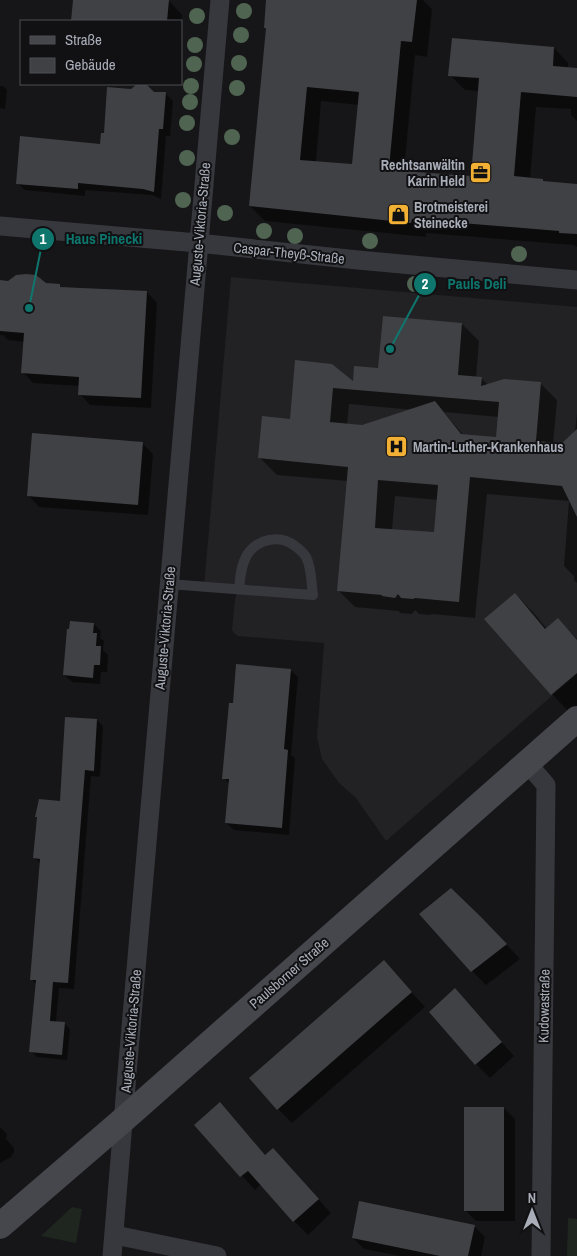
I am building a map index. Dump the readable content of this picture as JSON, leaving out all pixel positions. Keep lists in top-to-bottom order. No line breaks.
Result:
{"streets":{"street":["Auguste-Viktoria-Straße","Caspar-Theyß-Straße","Paulsborner Straße","Kudowastraße"]},"crossings":[["Auguste-Viktoria-Straße","Caspar-Theyß-Straße"],["Auguste-Viktoria-Straße","Paulsborner Straße"],["Paulsborner Straße","Kudowastraße"]],"places":{"office":["Rechtsanwältin Karin Held"],"shop":["Brotmeisterei Steinecke"],"other":["Haus Pinecki","Pauls Deli"],"hospital":["Martin-Luther-Krankenhaus"]},"legend":["Straße","Gebäude"],"north":"top"}
